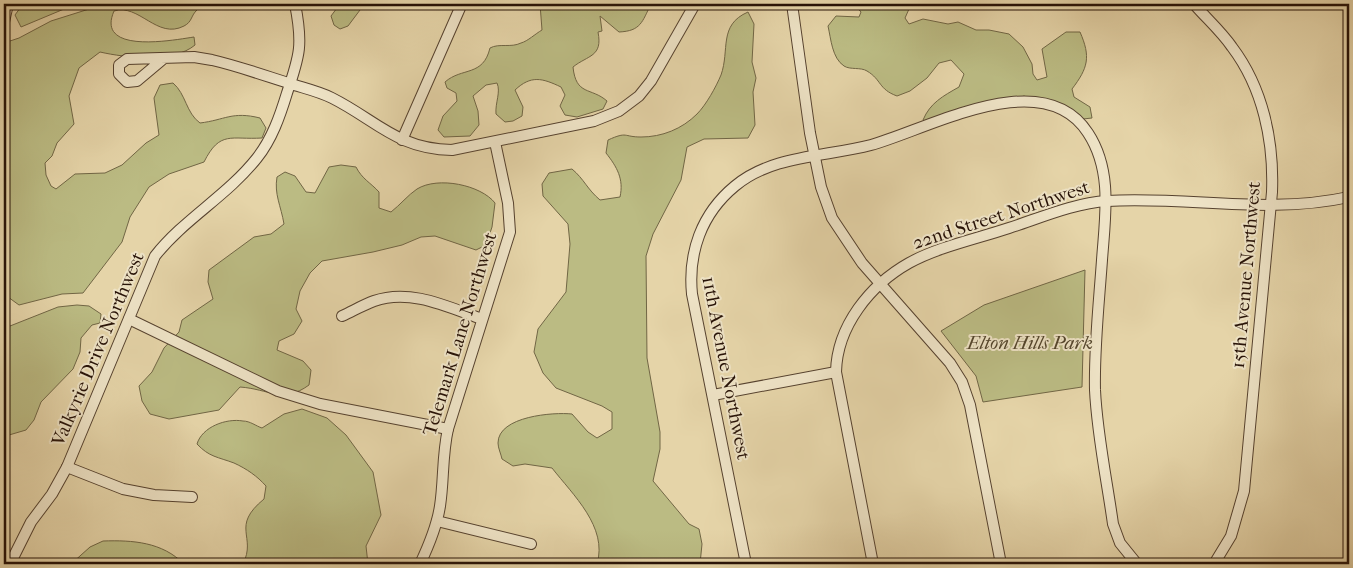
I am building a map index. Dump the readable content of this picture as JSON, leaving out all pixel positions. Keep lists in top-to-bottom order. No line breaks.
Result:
{"streets":{"street":["22nd Street Northwest","15th Avenue Northwest","Telemark Lane Northwest","Valkyrie Drive Northwest","11th Avenue Northwest"]},"crossings":[["22nd Street Northwest","15th Avenue Northwest"],["22nd Street Northwest","11th Avenue Northwest"]],"parks":["Elton Hills Park"]}
